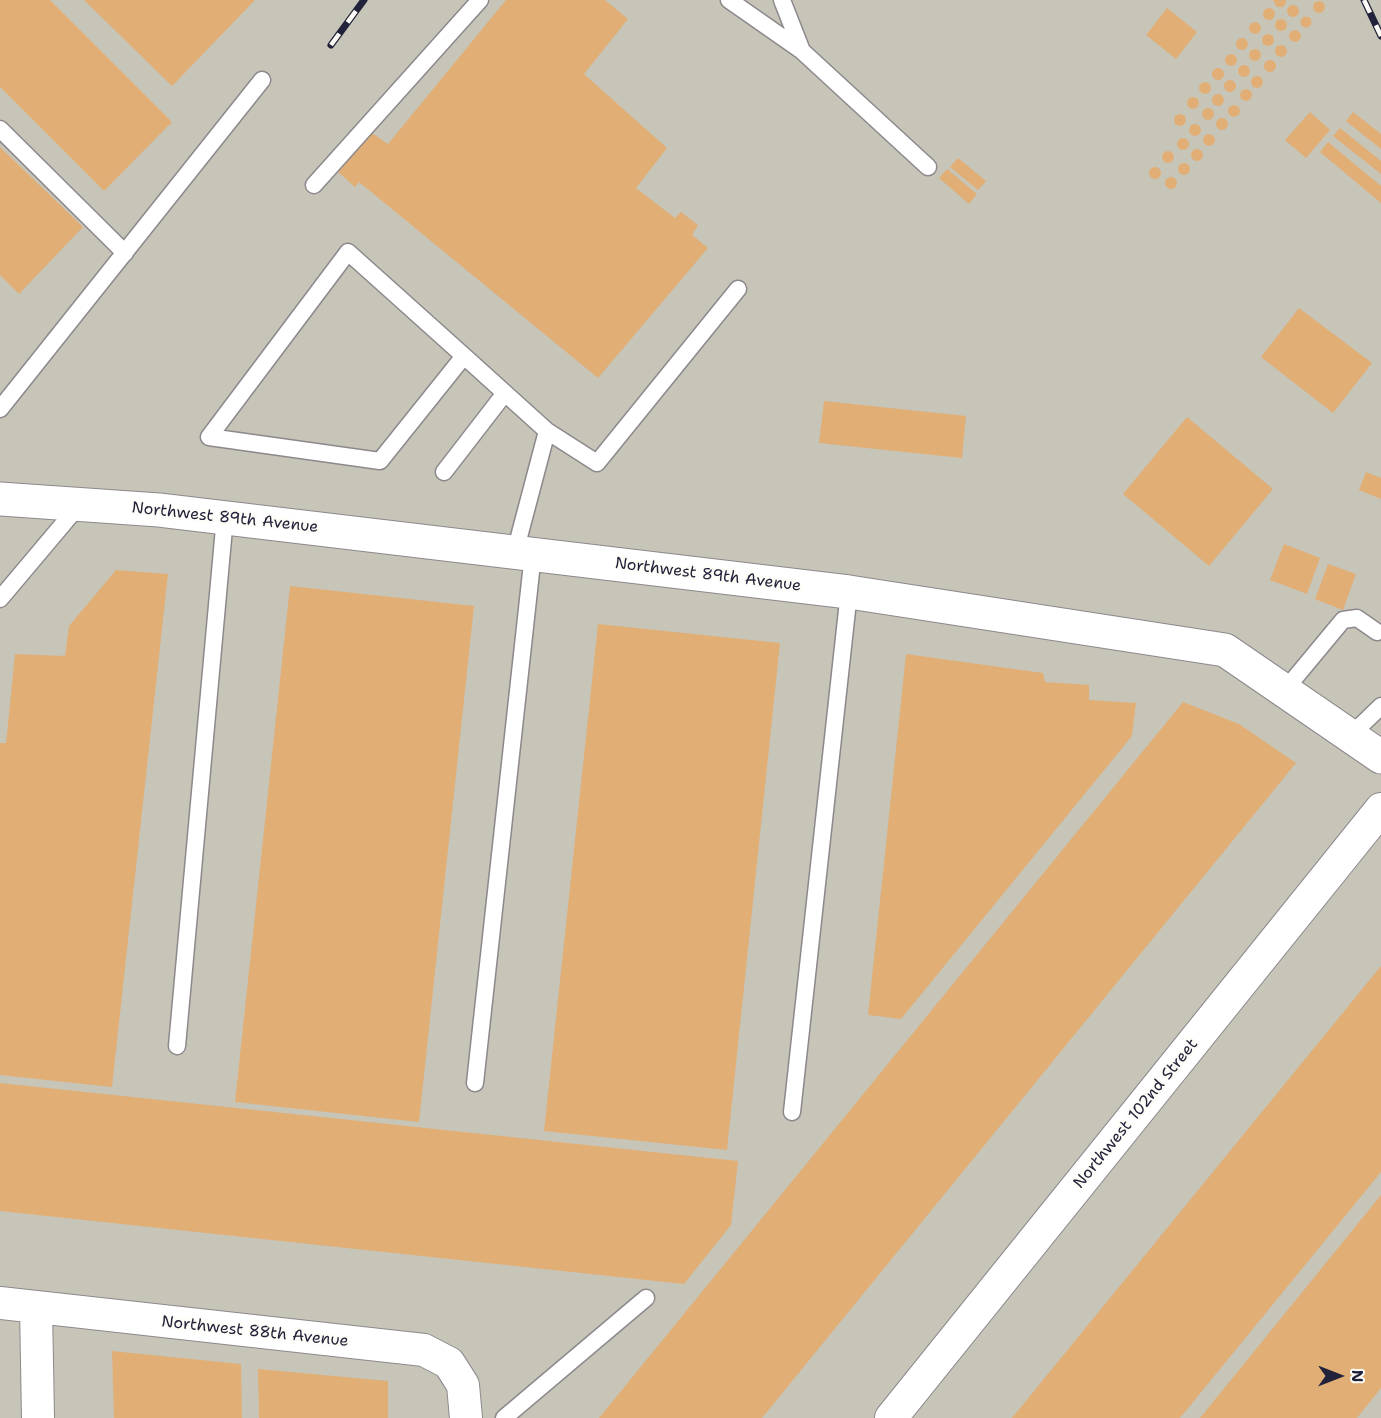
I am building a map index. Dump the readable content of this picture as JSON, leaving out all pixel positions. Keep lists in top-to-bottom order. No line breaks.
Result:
{"streets":{"street":["Northwest 89th Avenue","Northwest 102nd Street","Northwest 88th Avenue"]},"north":"right"}
